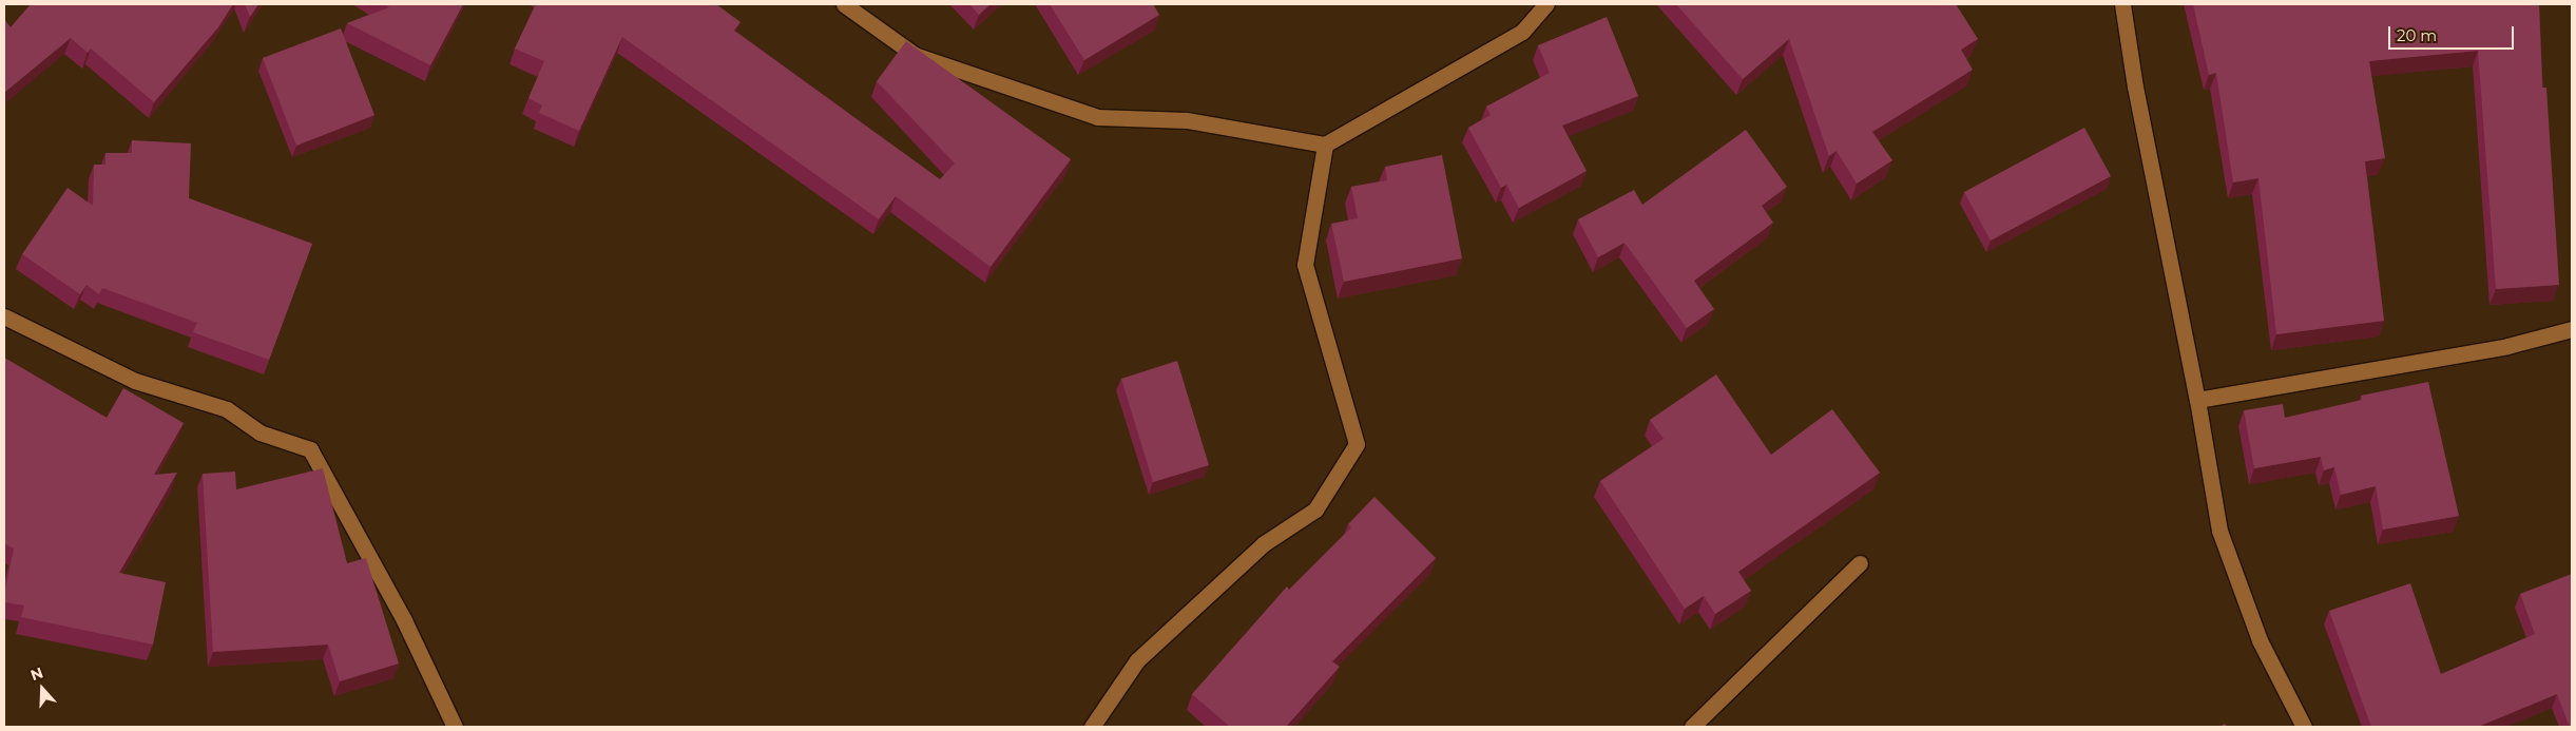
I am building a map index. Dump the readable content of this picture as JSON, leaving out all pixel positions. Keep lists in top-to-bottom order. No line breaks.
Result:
{"scale_bar":"20 m","north":"top"}
